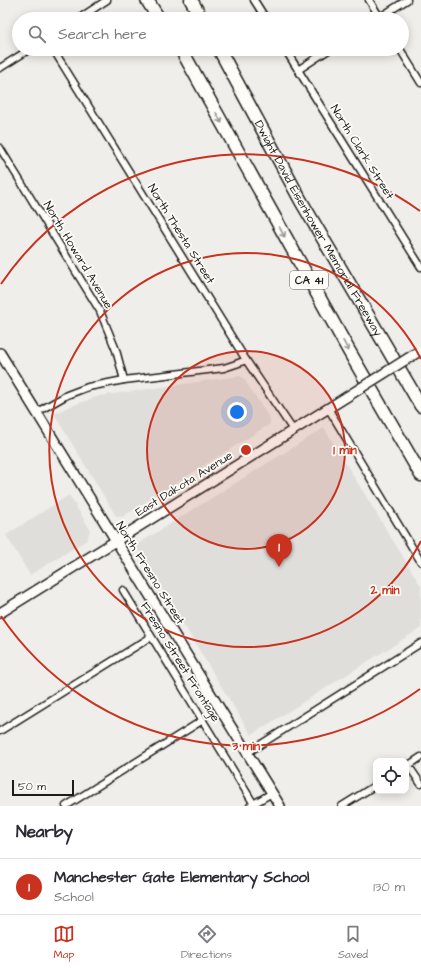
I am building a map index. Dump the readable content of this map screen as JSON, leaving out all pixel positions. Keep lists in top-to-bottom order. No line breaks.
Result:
{"streets":{"highway":["Dwight David Eisenhower Memorial Freeway","CA 41"],"main road":["East Dakota Avenue","North Fresno Street"],"street":["North Clark Street","North Thesta Street","North Howard Avenue","Fresno Street Frontage"]},"crossings":[["North Thesta Street","East Dakota Avenue"],["East Dakota Avenue","North Fresno Street"]],"scale_bar":"50 m","page":{"search":"Search here","pins":"1","scale":"50 m","heading":"Nearby","list":[{"mark":"1","name":"Manchester Gate Elementary School","note":"School","value":"130 m"}],"nav":["Map","Directions","Saved"]},"rings":["1 min","2 min","3 min"]}
